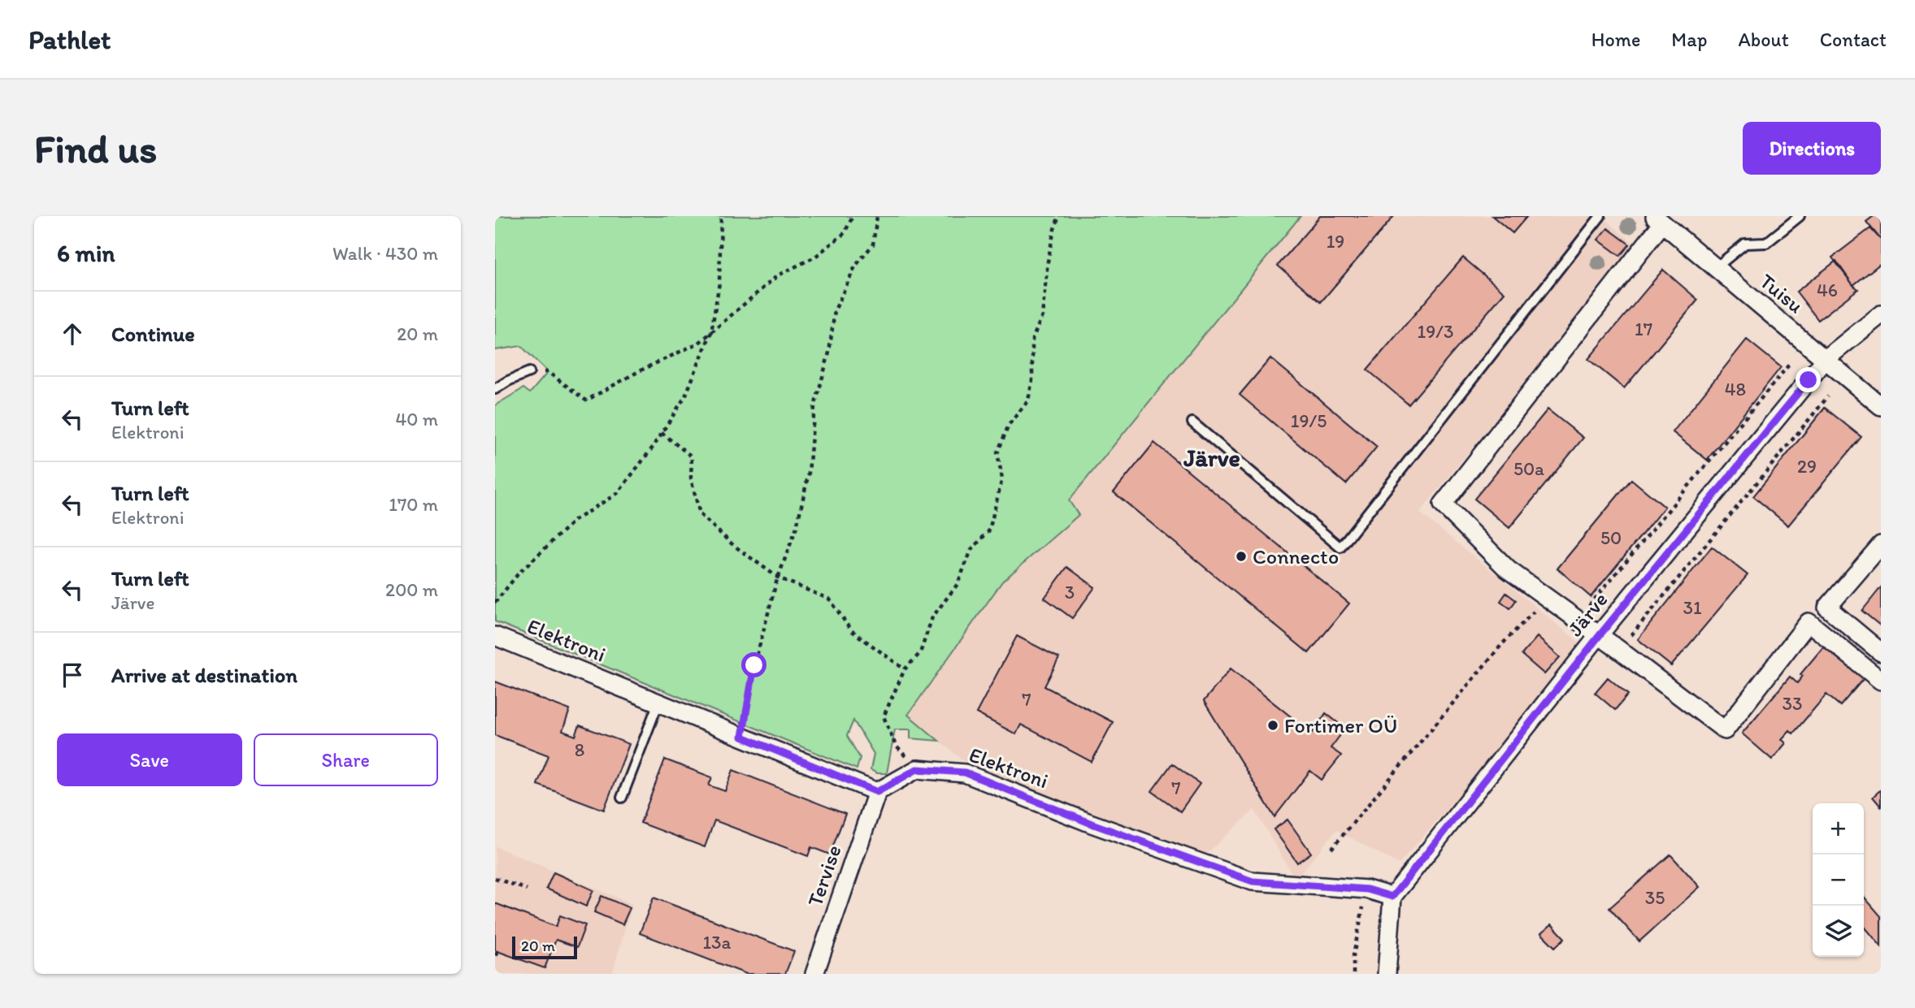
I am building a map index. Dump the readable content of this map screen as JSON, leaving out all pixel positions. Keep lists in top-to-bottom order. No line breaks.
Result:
{"streets":{"street":["Tuisu","Järve","Elektroni","Tervise"]},"crossings":[["Tuisu","Järve"],["Järve","Elektroni"],["Elektroni","Tervise"]],"districts":["Järve"],"places":["Connecto","Fortimer OÜ"],"house_numbers":["19","46","17","19/3","48","19/5","29","50a","50","3","31","7","33","8","7","35","13a"],"scale_bar":"20 m","page":{"header":"Pathlet","nav":["Home","Map","About","Contact"],"buttons":["Directions",["Save","Share"]],"title":"Find us","heading":["6 min","Walk · 430 m"],"list":[["Continue","20 m"],["Turn left","Elektroni","40 m"],["Turn left","Elektroni","170 m"],["Turn left","Järve","200 m"],"Arrive at destination"],"map_buttons":["+","−"],"scale":"20 m"}}
